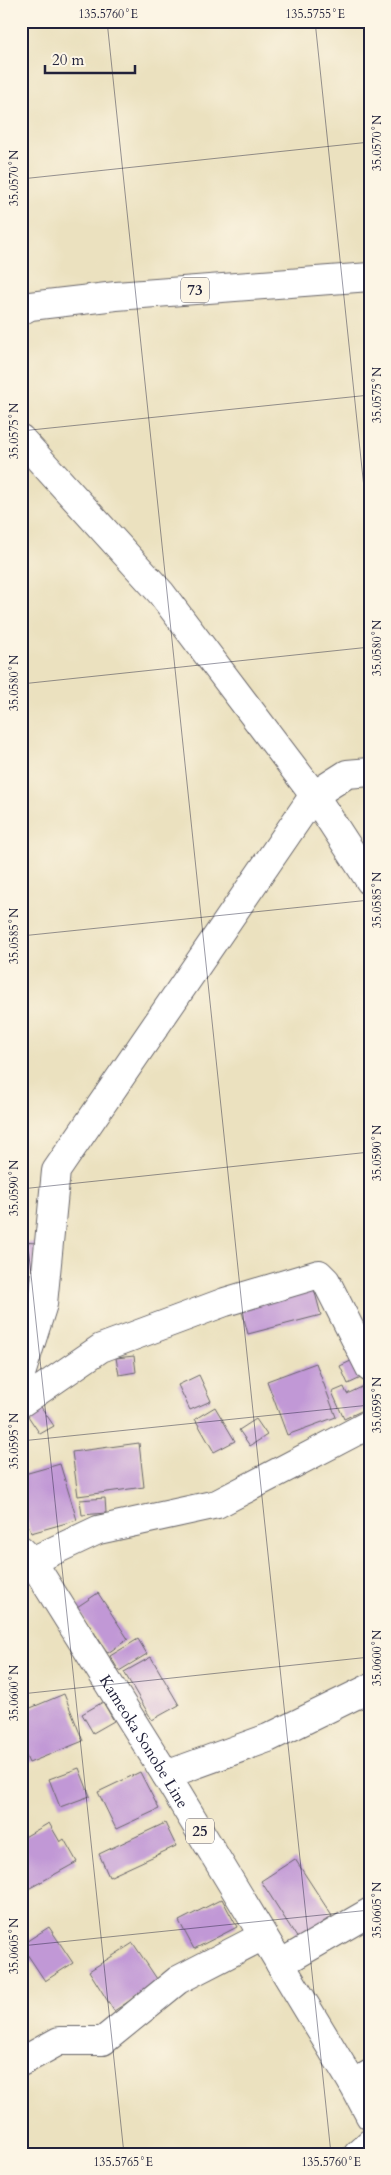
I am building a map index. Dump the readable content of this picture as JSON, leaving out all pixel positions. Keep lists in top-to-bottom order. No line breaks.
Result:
{"streets":{"street":["73","Kameoka Sonobe Line","25"]},"scale_bar":"20 m","coordinates":["135.5760°E","135.5755°E","35.0570°N","35.0575°N","35.0580°N","35.0585°N","35.0590°N","35.0595°N","35.0600°N","35.0605°N","135.5765°E"]}
